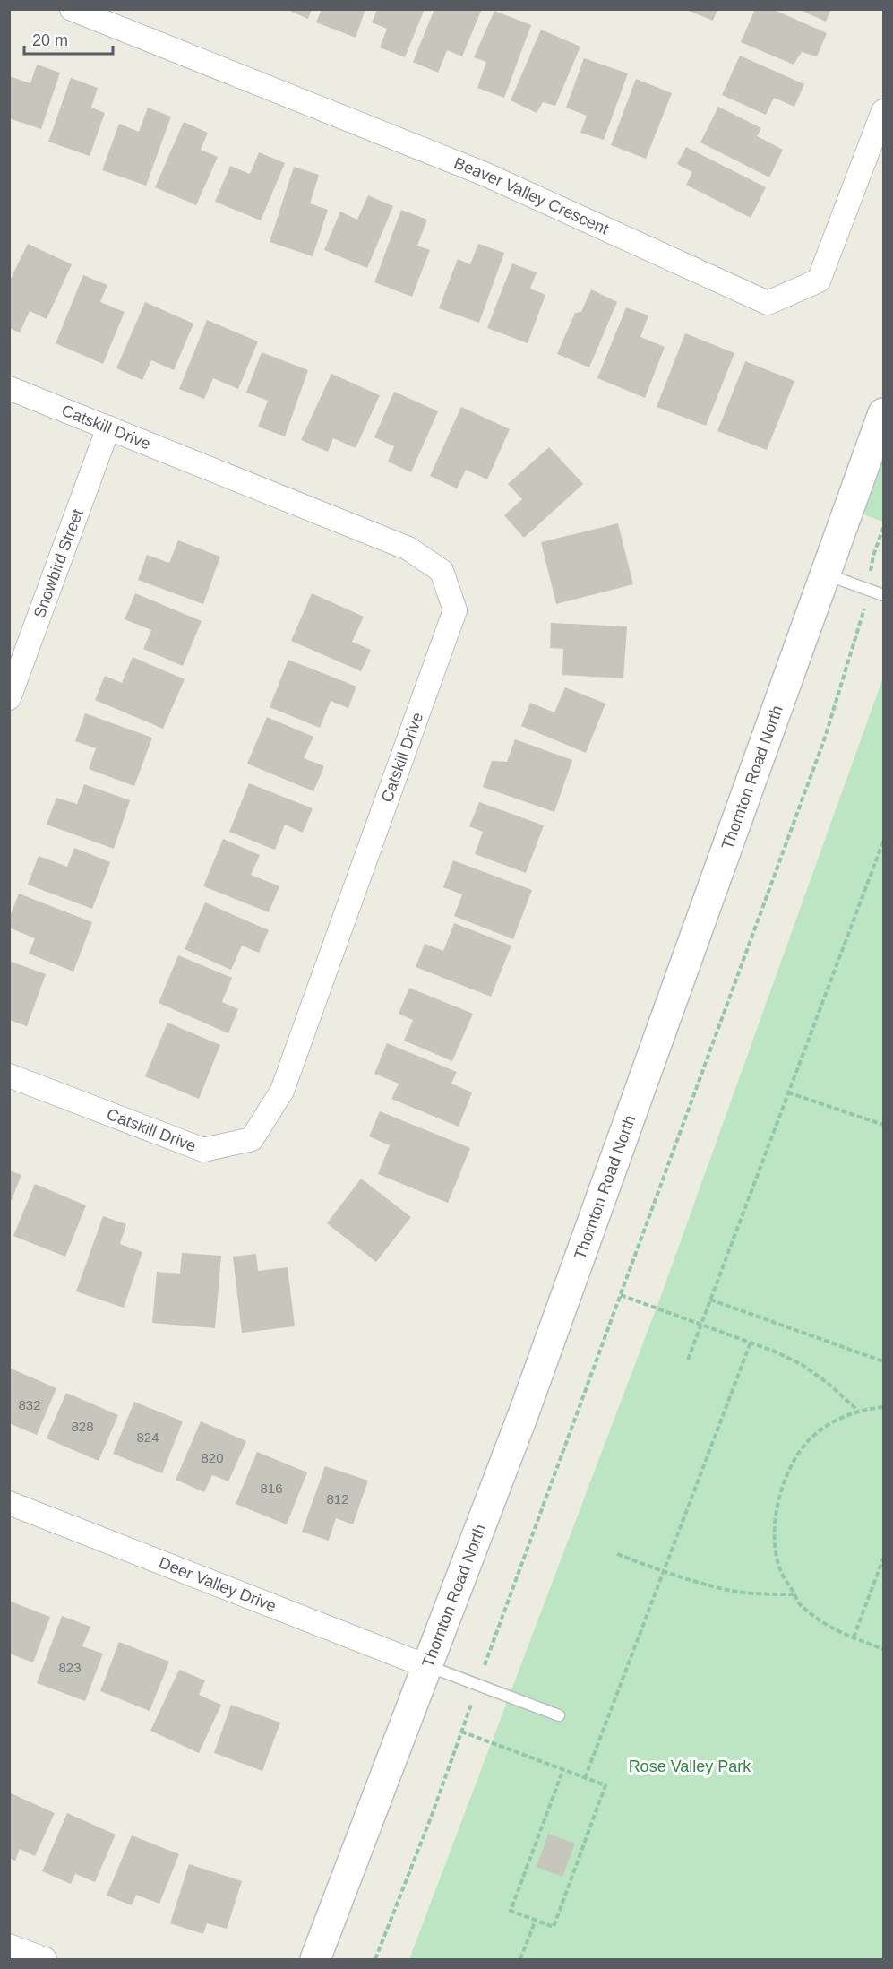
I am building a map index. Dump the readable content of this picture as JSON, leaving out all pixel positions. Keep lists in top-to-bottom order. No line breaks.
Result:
{"streets":{"main road":["Thornton Road North"],"street":["Beaver Valley Crescent","Catskill Drive","Snowbird Street","Deer Valley Drive"]},"crossings":[["Catskill Drive","Snowbird Street"],["Thornton Road North","Deer Valley Drive"]],"parks":["Rose Valley Park"],"house_numbers":["832","828","824","820","816","812","823"],"scale_bar":"20 m"}
